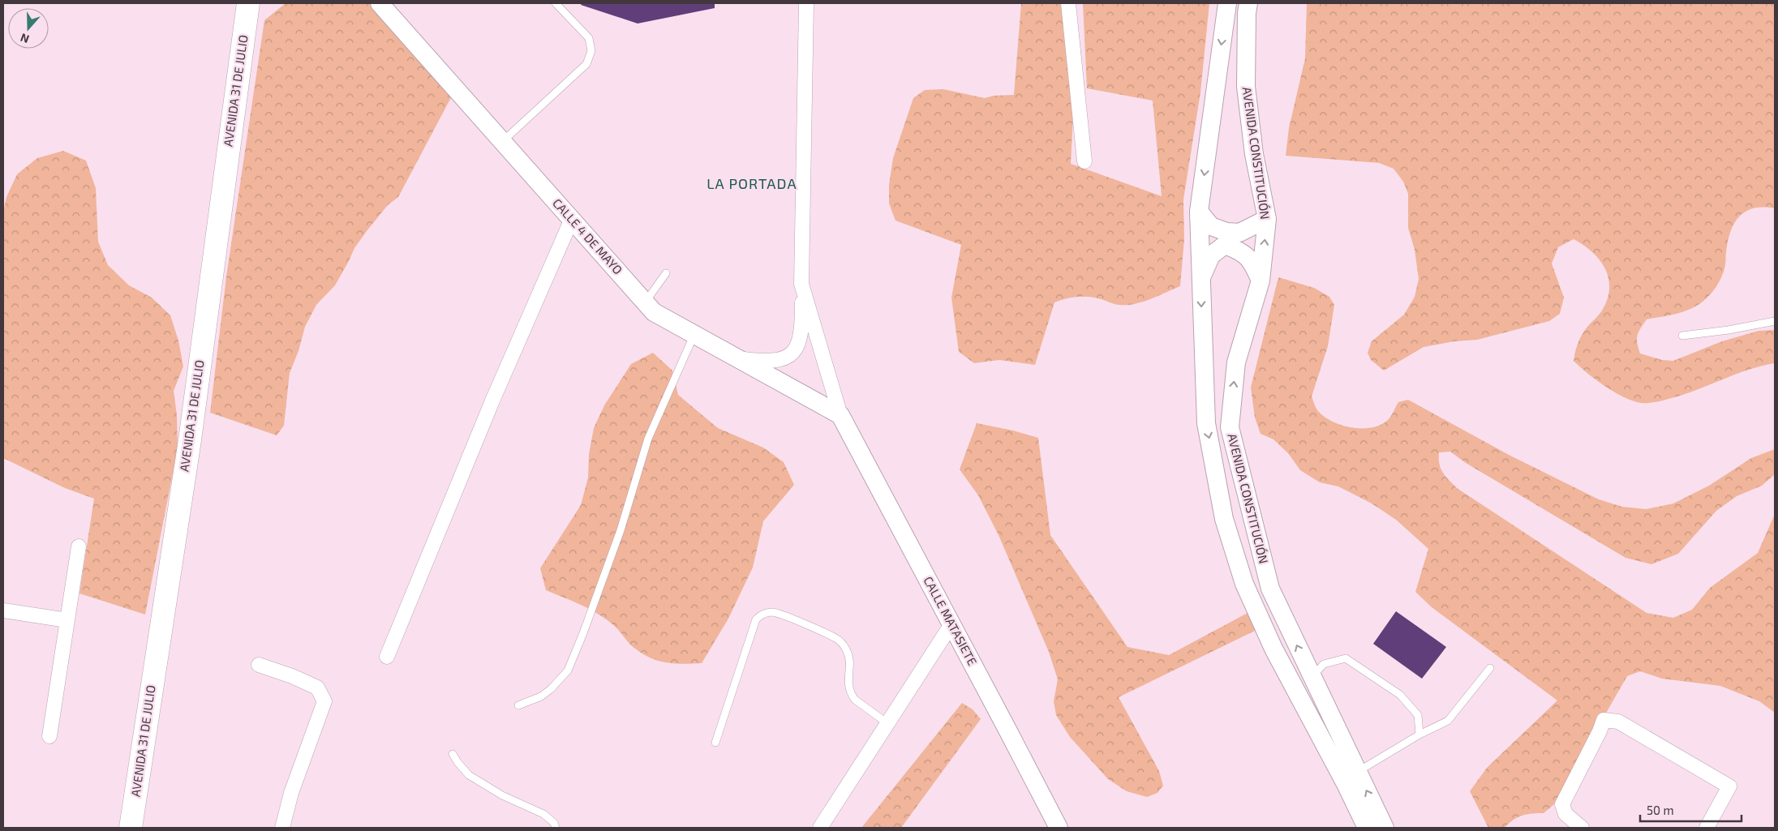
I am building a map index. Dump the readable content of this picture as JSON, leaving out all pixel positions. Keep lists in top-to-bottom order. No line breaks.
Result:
{"streets":{"main road":["AVENIDA 31 DE JULIO"],"street":["AVENIDA CONSTITUCIÓN","CALLE 4 DE MAYO","CALLE MATASIETE"]},"crossings":[["CALLE 4 DE MAYO","CALLE MATASIETE"]],"districts":["LA PORTADA"],"scale_bar":"50 m","north":"bottom"}
